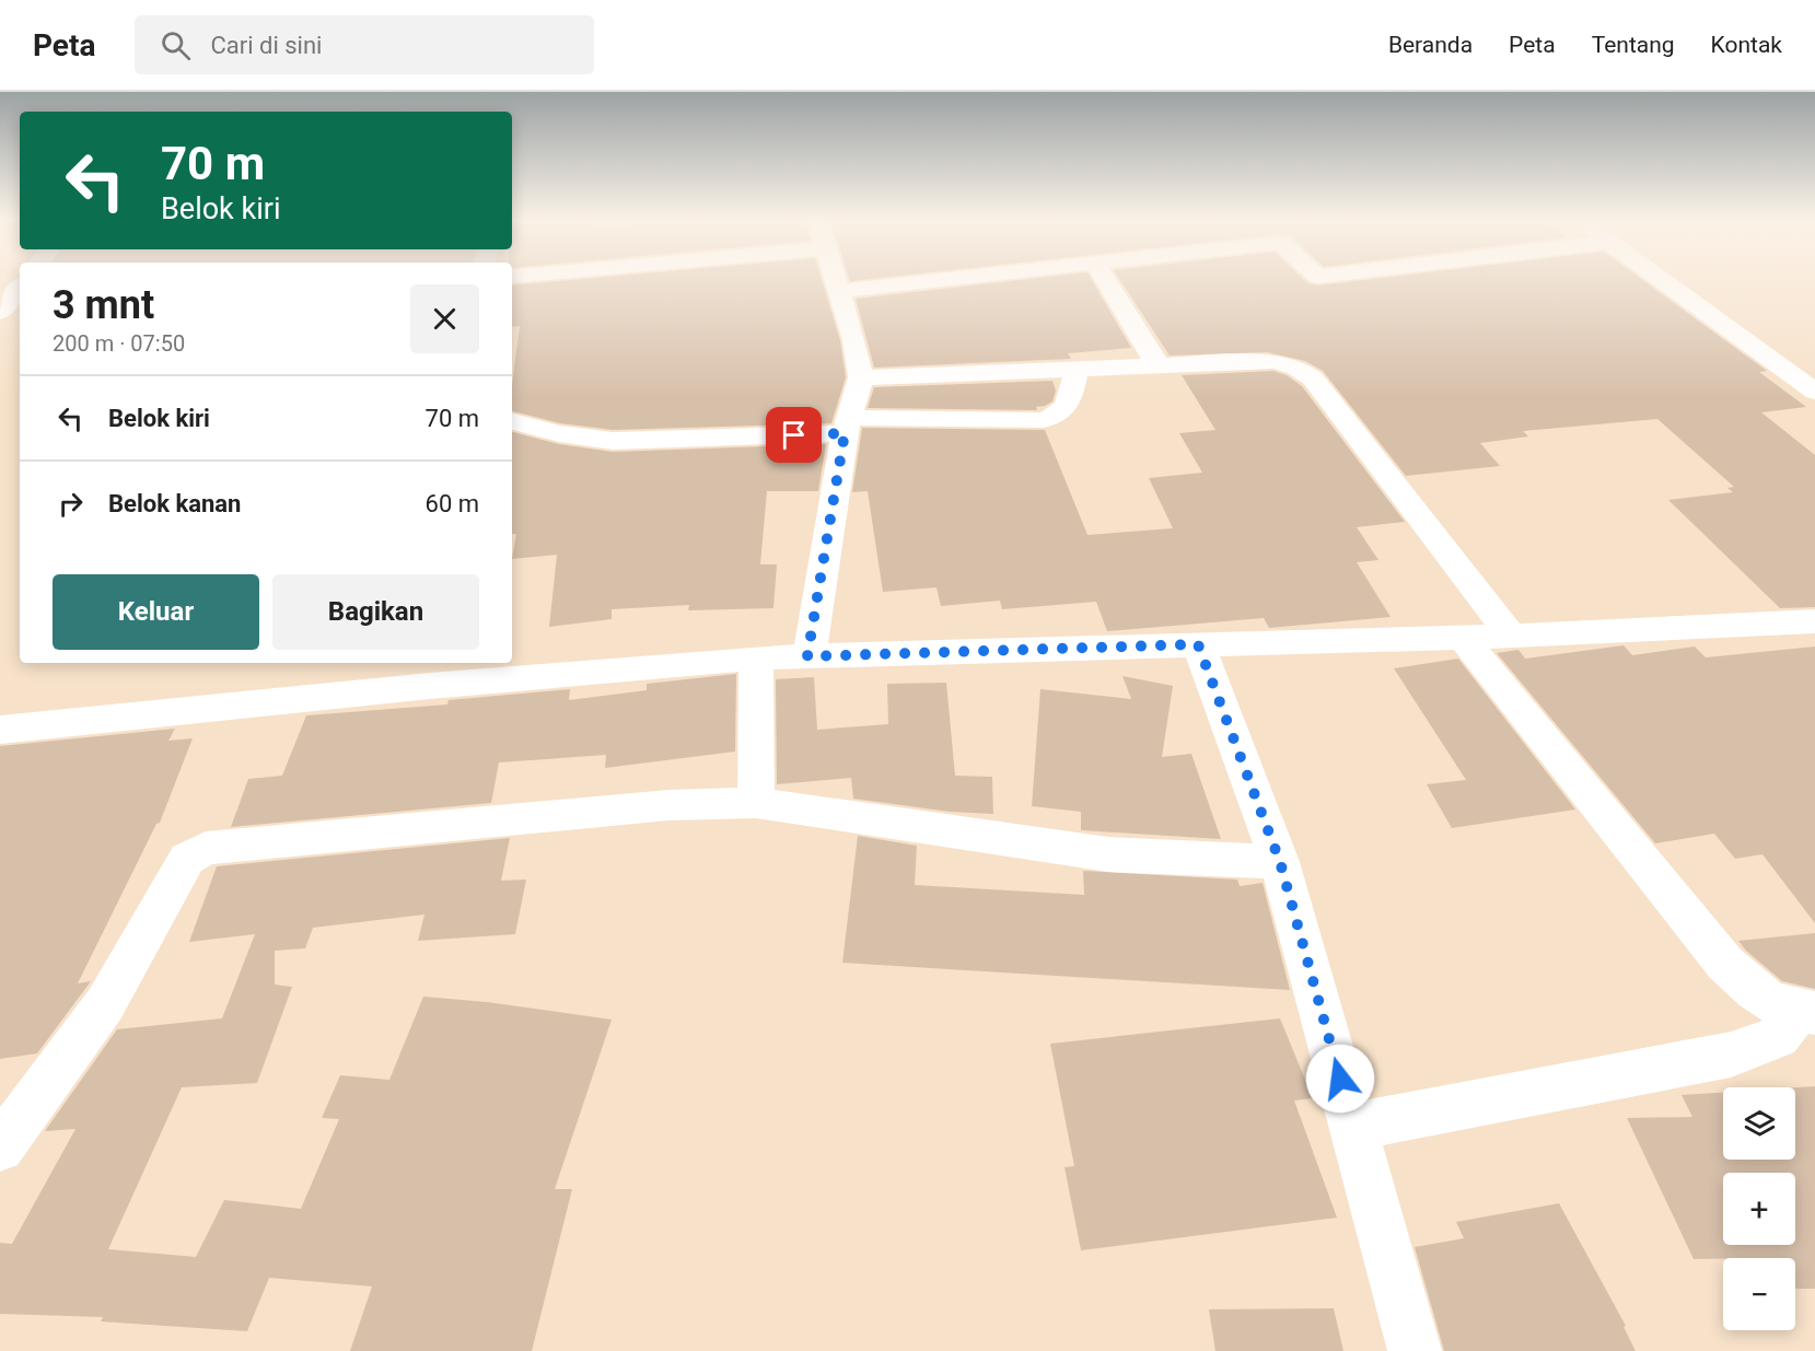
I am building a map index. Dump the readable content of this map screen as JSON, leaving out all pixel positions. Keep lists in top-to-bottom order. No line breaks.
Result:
{"page":{"header":"Peta","search":"Cari di sini","nav":["Beranda","Peta","Tentang","Kontak"],"turn":["70 m","Belok kiri"],"heading":["3 mnt","200 m · 07:50"],"list":[{"name":"Belok kiri","value":"70 m"},{"name":"Belok kanan","value":"60 m"}],"buttons":["Keluar","Bagikan"],"map_buttons":["+","−"]}}
